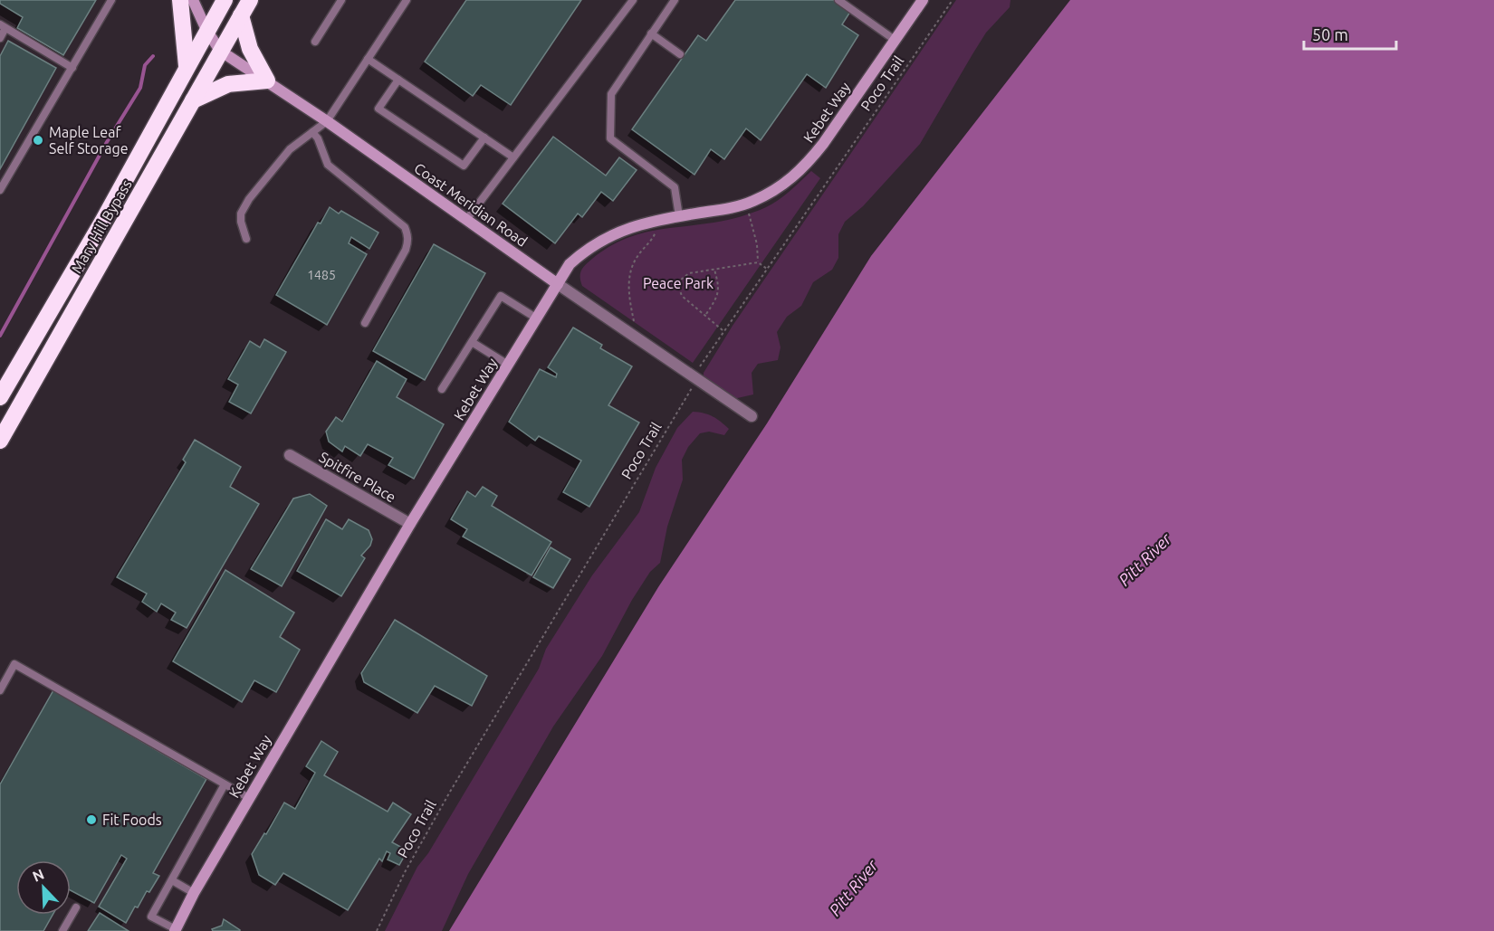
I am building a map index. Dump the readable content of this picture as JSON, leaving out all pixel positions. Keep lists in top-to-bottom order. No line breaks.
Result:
{"streets":{"highway":["Mary Hill Bypass"],"street":["Kebet Way","Coast Meridian Road","Spitfire Place"],"path":["Poco Trail"]},"crossings":[["Poco Trail","Coast Meridian Road"],["Kebet Way","Coast Meridian Road"],["Kebet Way","Spitfire Place"],["Coast Meridian Road","Mary Hill Bypass"]],"water":["Pitt River"],"parks":["Peace Park"],"places":["Maple Leaf Self Storage","Fit Foods"],"house_numbers":["1485"],"scale_bar":"50 m","north":"top left"}
